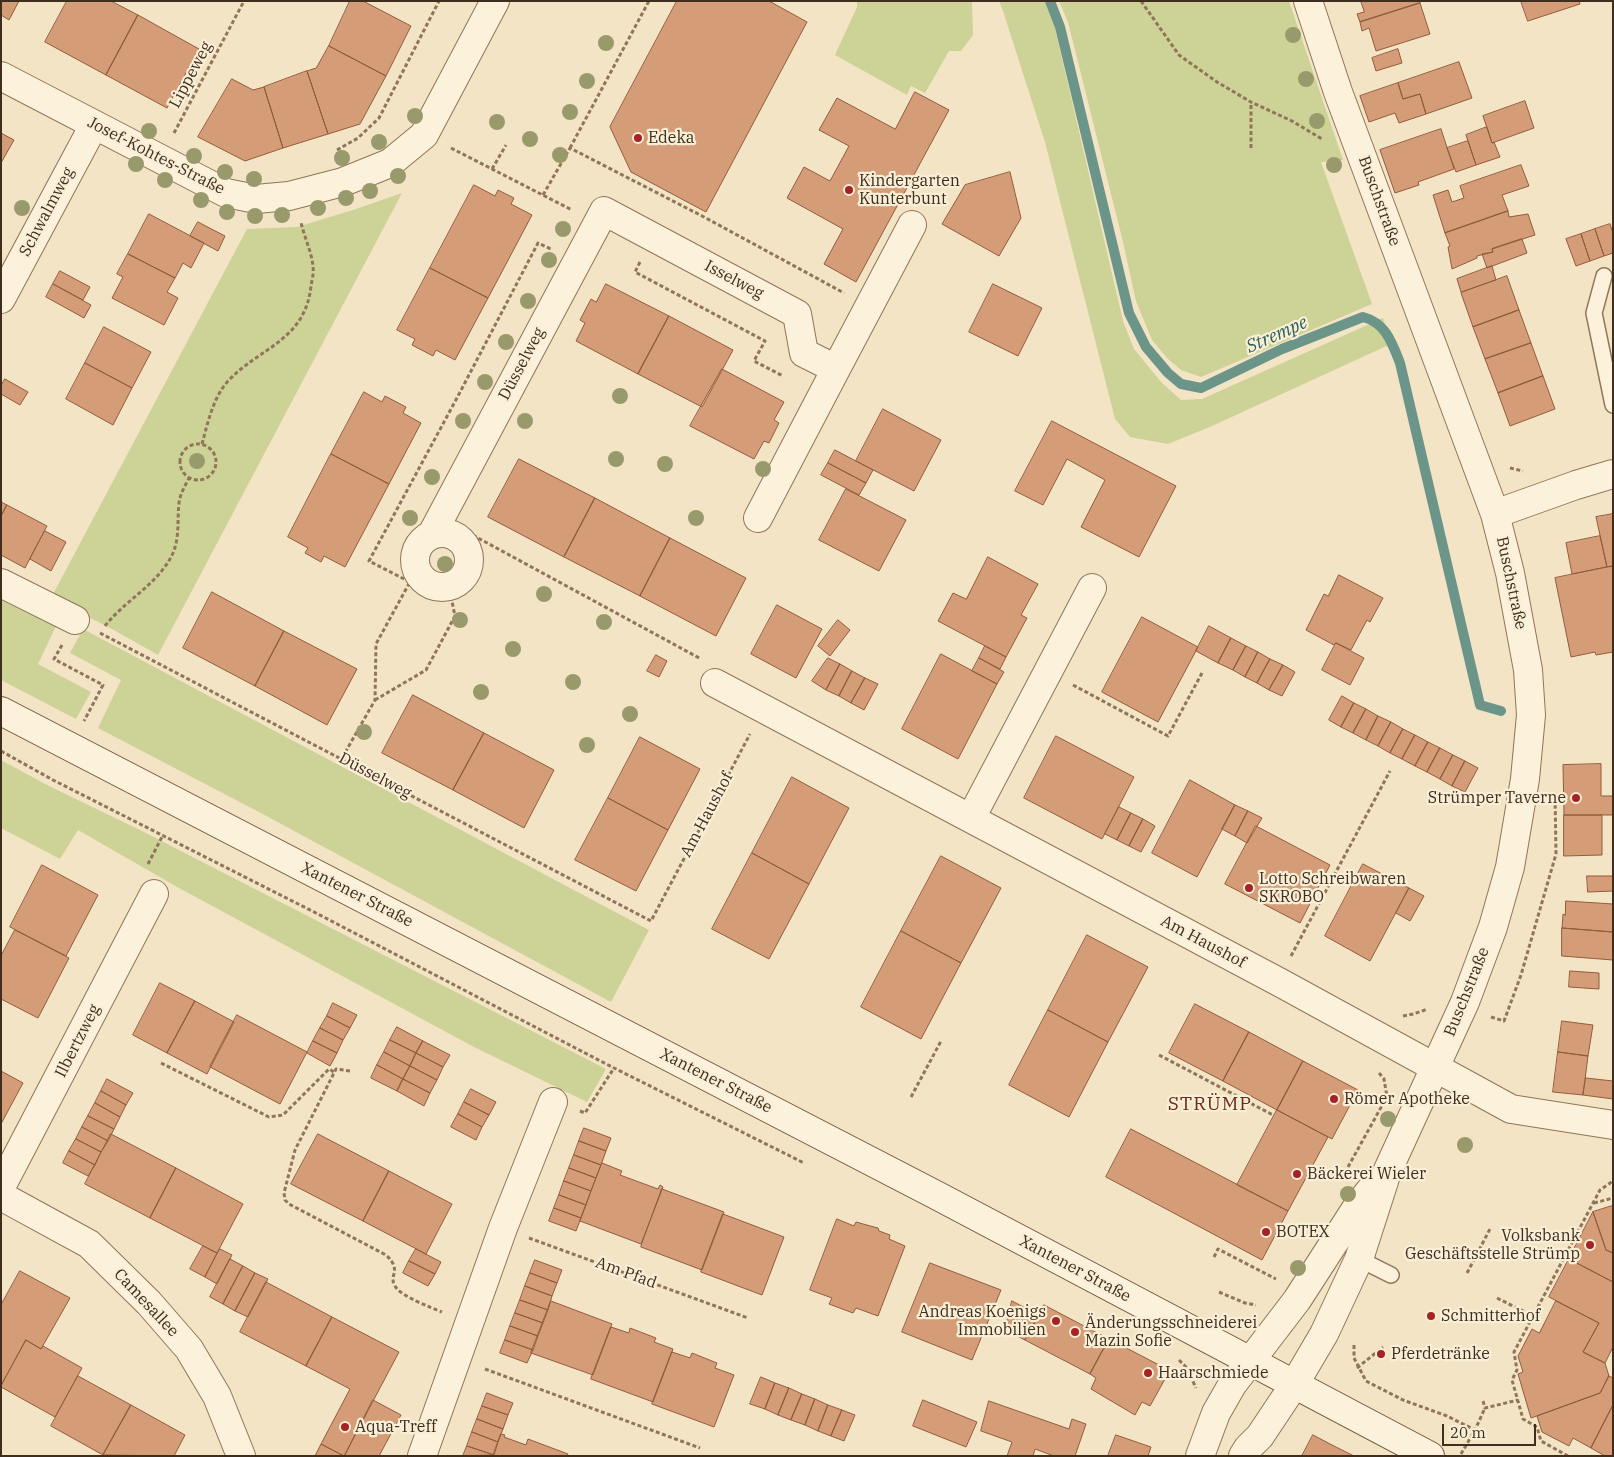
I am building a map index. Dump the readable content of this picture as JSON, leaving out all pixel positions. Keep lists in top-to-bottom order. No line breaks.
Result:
{"streets":{"street":["Josef-Kohtes-Straße","Buschstraße","Schwalmweg","Isselweg","Düsselweg","Am Haushof","Xantener Straße","Ilbertzweg","Camesallee"],"path":["Lippeweg","Am Pfad"]},"crossings":[["Josef-Kohtes-Straße","Schwalmweg"],["Buschstraße","Am Haushof"],["Buschstraße","Xantener Straße"],["Isselweg","Düsselweg"],["Düsselweg","Am Haushof"]],"districts":["STRÜMP"],"water":["Strempe"],"places":["Edeka","Kindergarten Kunterbunt","Strümper Taverne","Lotto Schreibwaren SKROBO","Römer Apotheke","Bäckerei Wieler","BOTEX","Volksbank Geschäftsstelle Strümp","Schmitterhof","Andreas Koenigs Immobilien","Änderungsschneiderei Mazin Sofie","Pferdetränke","Haarschmiede","Aqua-Treff"],"scale_bar":"20 m"}
